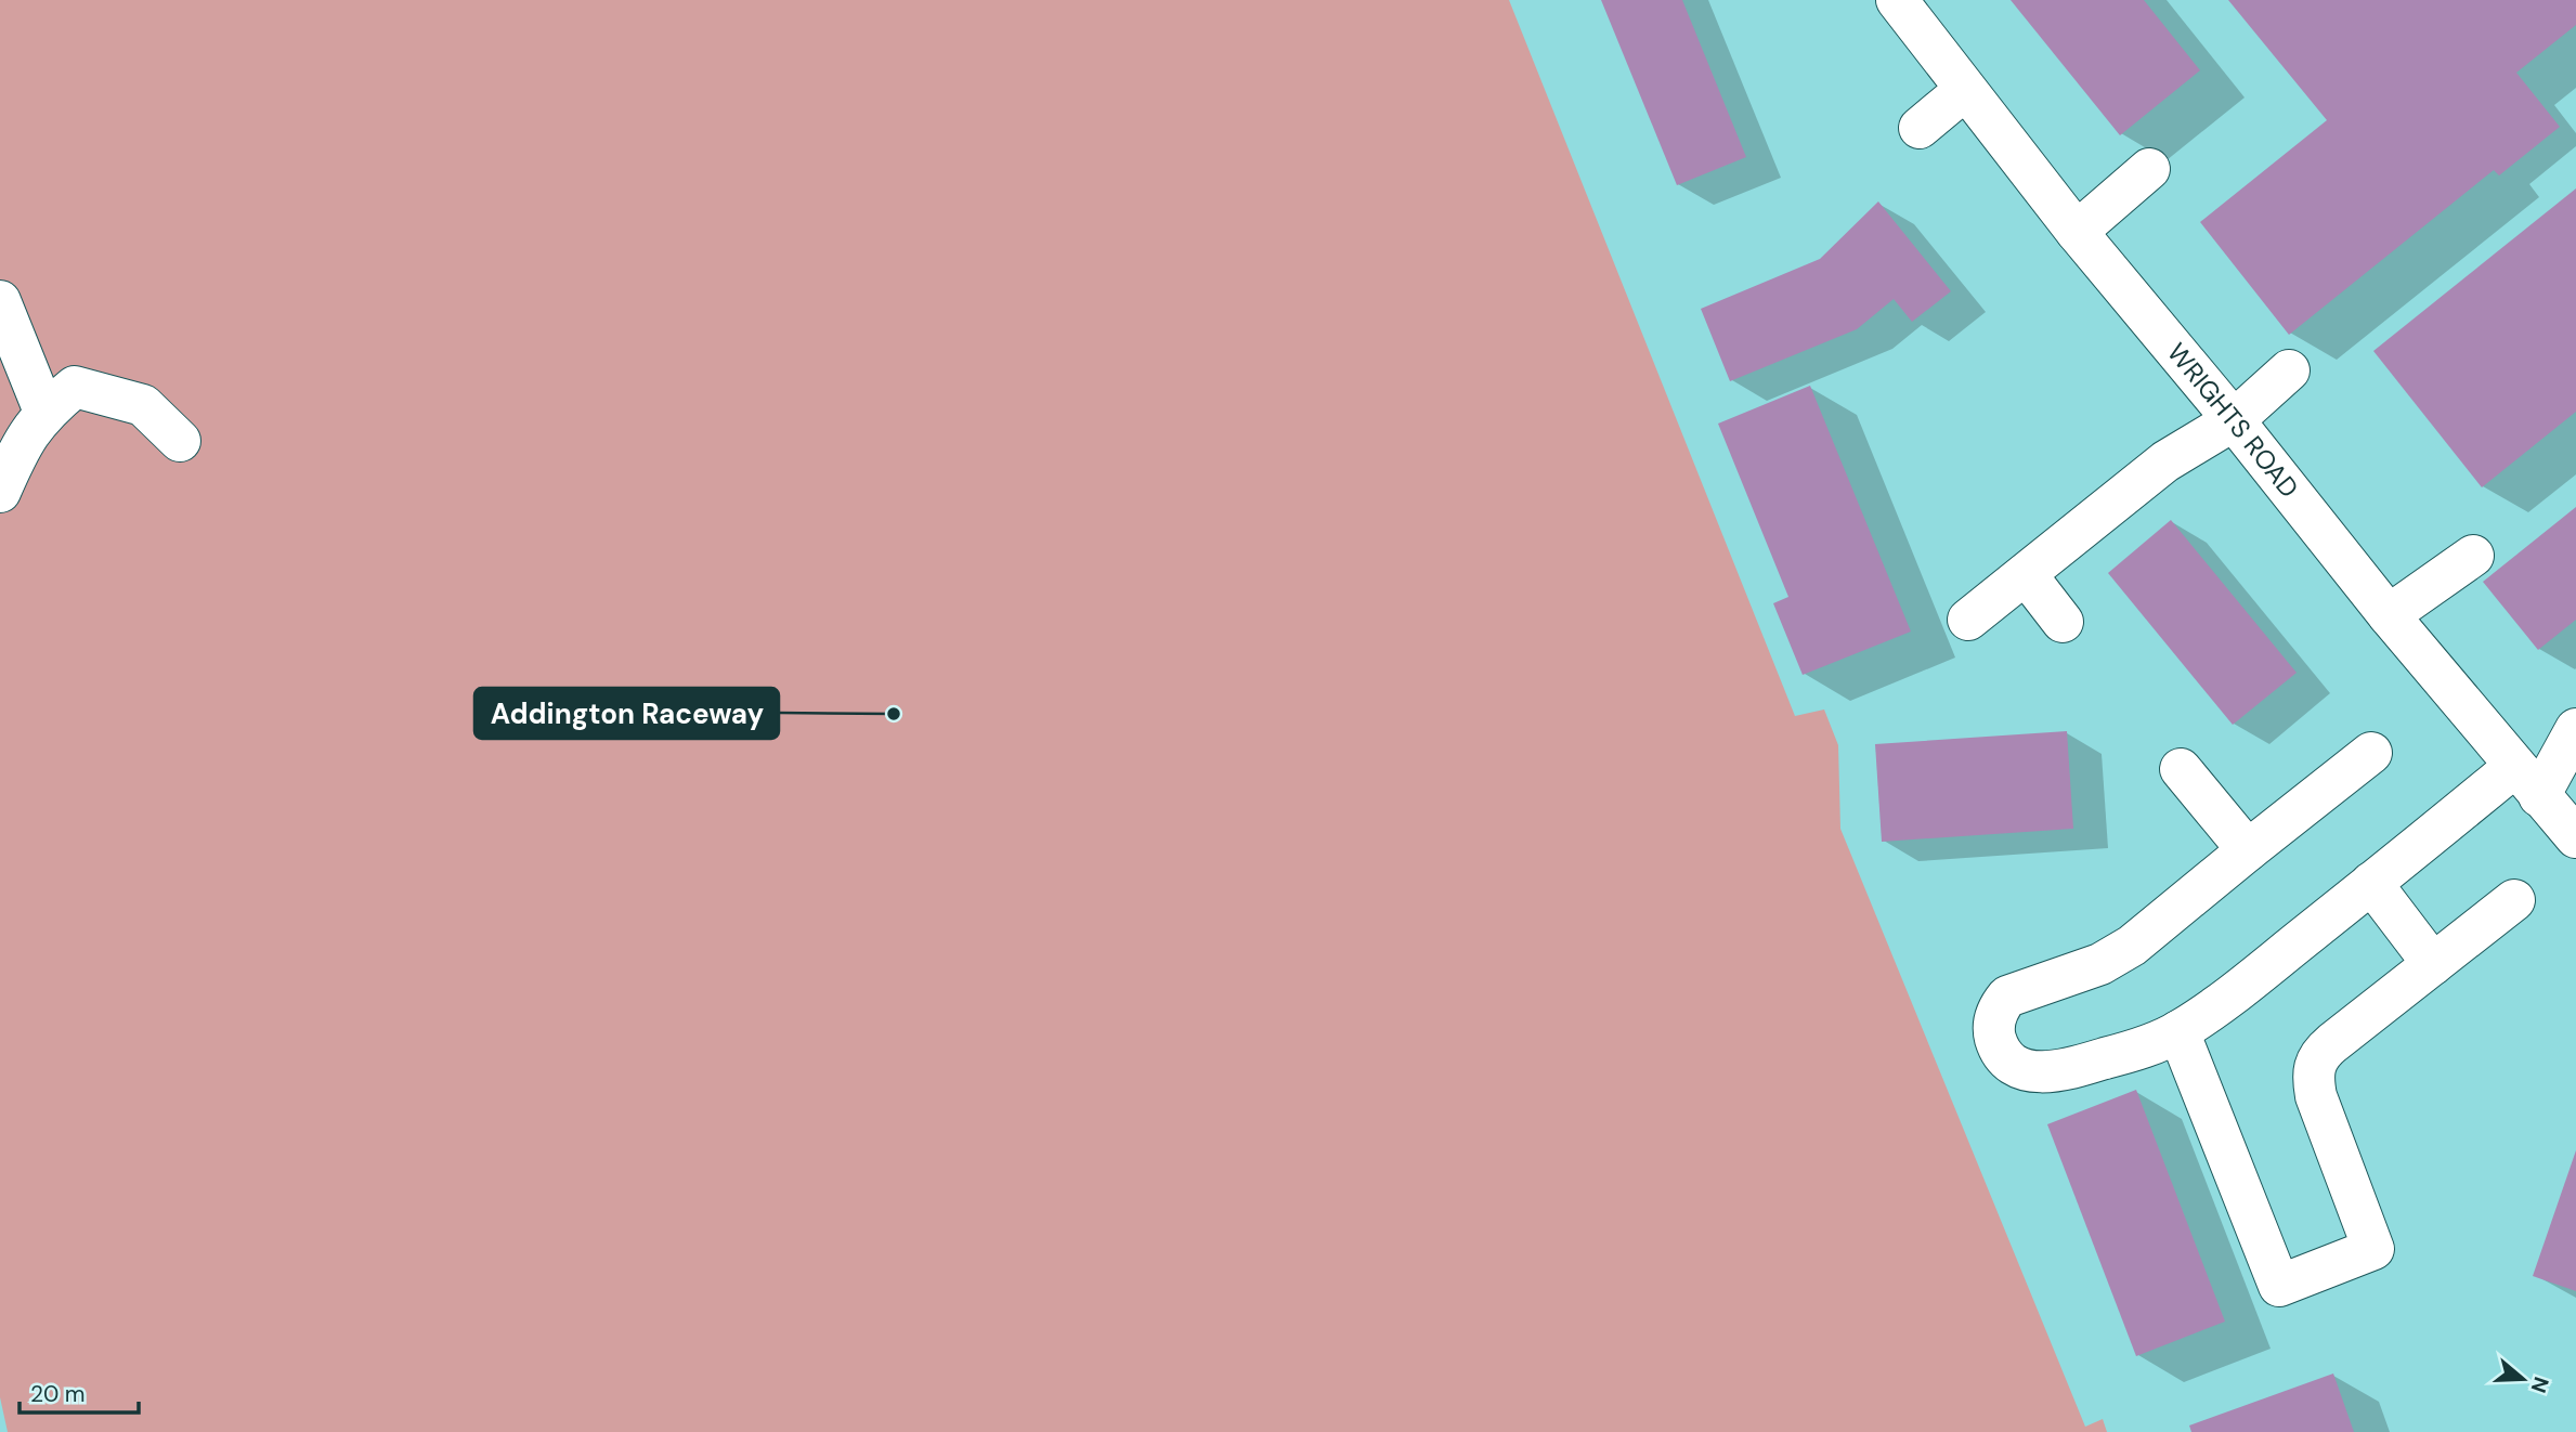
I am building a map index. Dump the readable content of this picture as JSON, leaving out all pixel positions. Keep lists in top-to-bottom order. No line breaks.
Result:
{"streets":{"main road":["WRIGHTS ROAD"]},"places":["Addington Raceway"],"scale_bar":"20 m","north":"right"}
